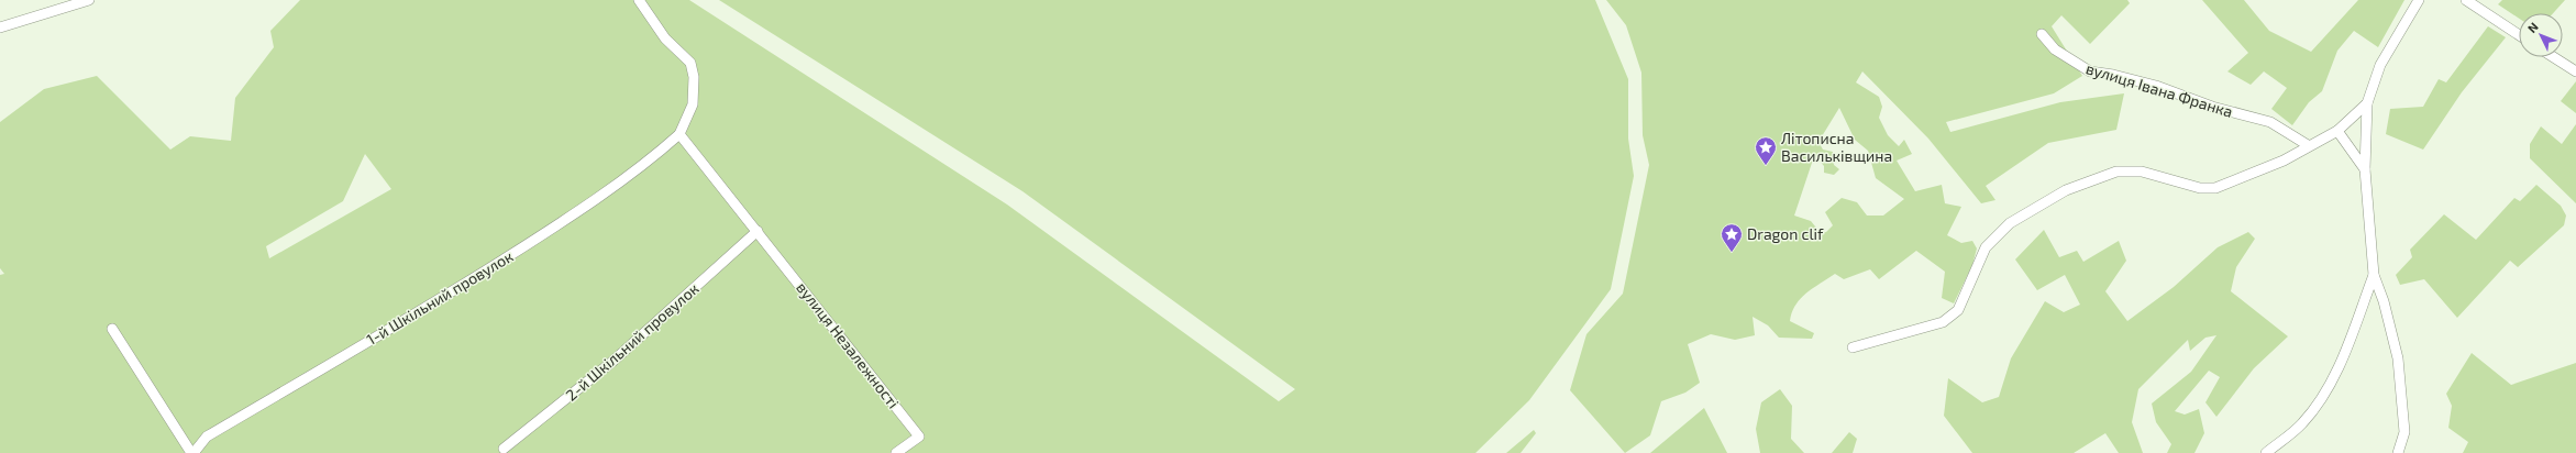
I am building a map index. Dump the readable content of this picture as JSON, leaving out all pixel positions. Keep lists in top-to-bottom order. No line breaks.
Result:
{"streets":{"street":["вулиця Івана Франка","1-й Шкільний провулок","2-й Шкільний провулок","вулиця Незалежності"]},"crossings":[["2-й Шкільний провулок","вулиця Незалежності"]],"places":{"place":["Літописна Васильківщина","Dragon clif"]},"north":"top left"}
